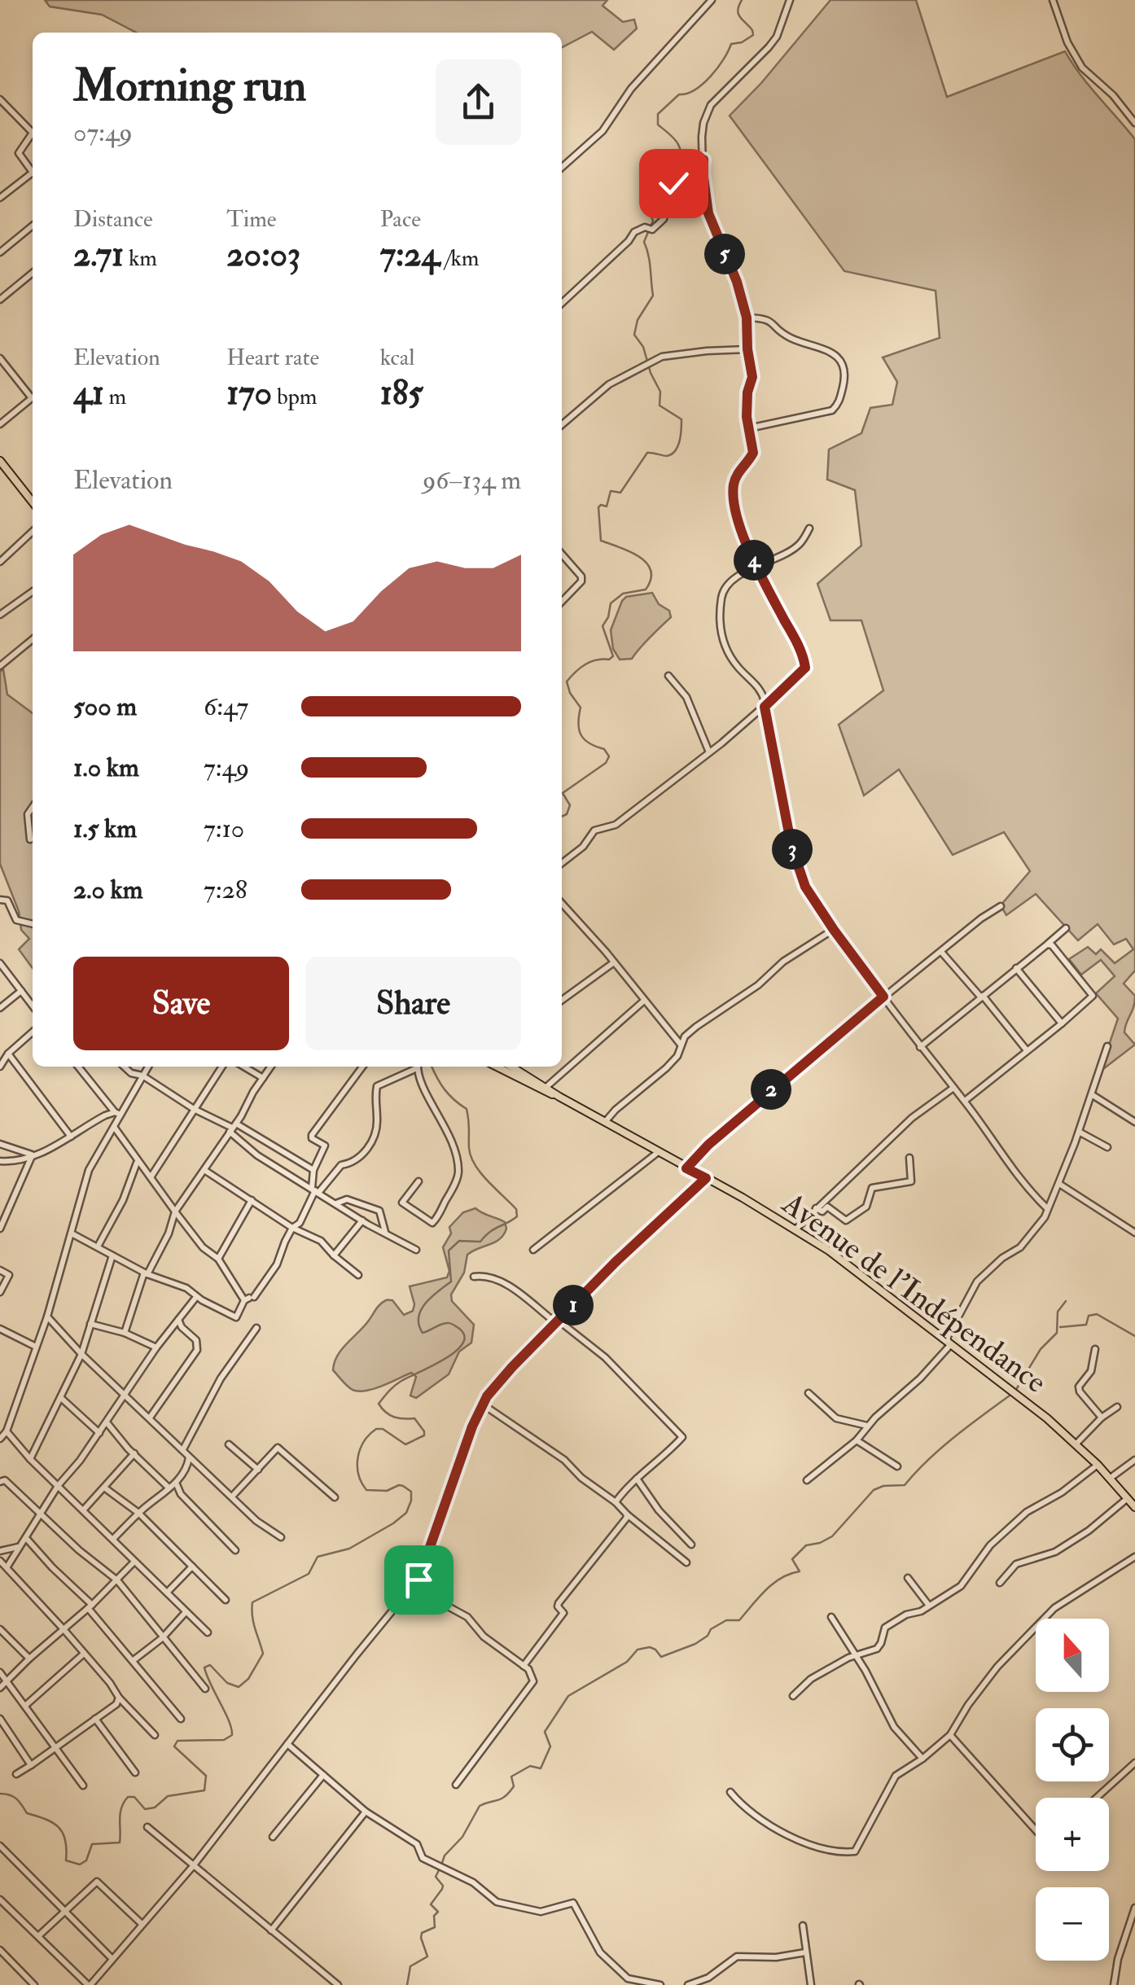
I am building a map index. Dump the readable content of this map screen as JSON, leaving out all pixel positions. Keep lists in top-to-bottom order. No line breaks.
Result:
{"streets":{"main road":["Avenue de l'Indépendance"]},"north":"top","page":{"heading":["Morning run","07:49"],"stats":[["Distance","2.71 km"],["Time","20:03"],["Pace","7:24 /km"],["Elevation","41 m"],["Heart rate","170 bpm"],["kcal","185"]],"pins":["5","4","3","2","1"],"chart":["Elevation","96–134 m"],"list":[{"name":"500 m","note":"6:47"},{"name":"1.0 km","note":"7:49"},{"name":"1.5 km","note":"7:10"},{"name":"2.0 km","note":"7:28"}],"buttons":["Save","Share"],"map_buttons":["+","−"]}}
